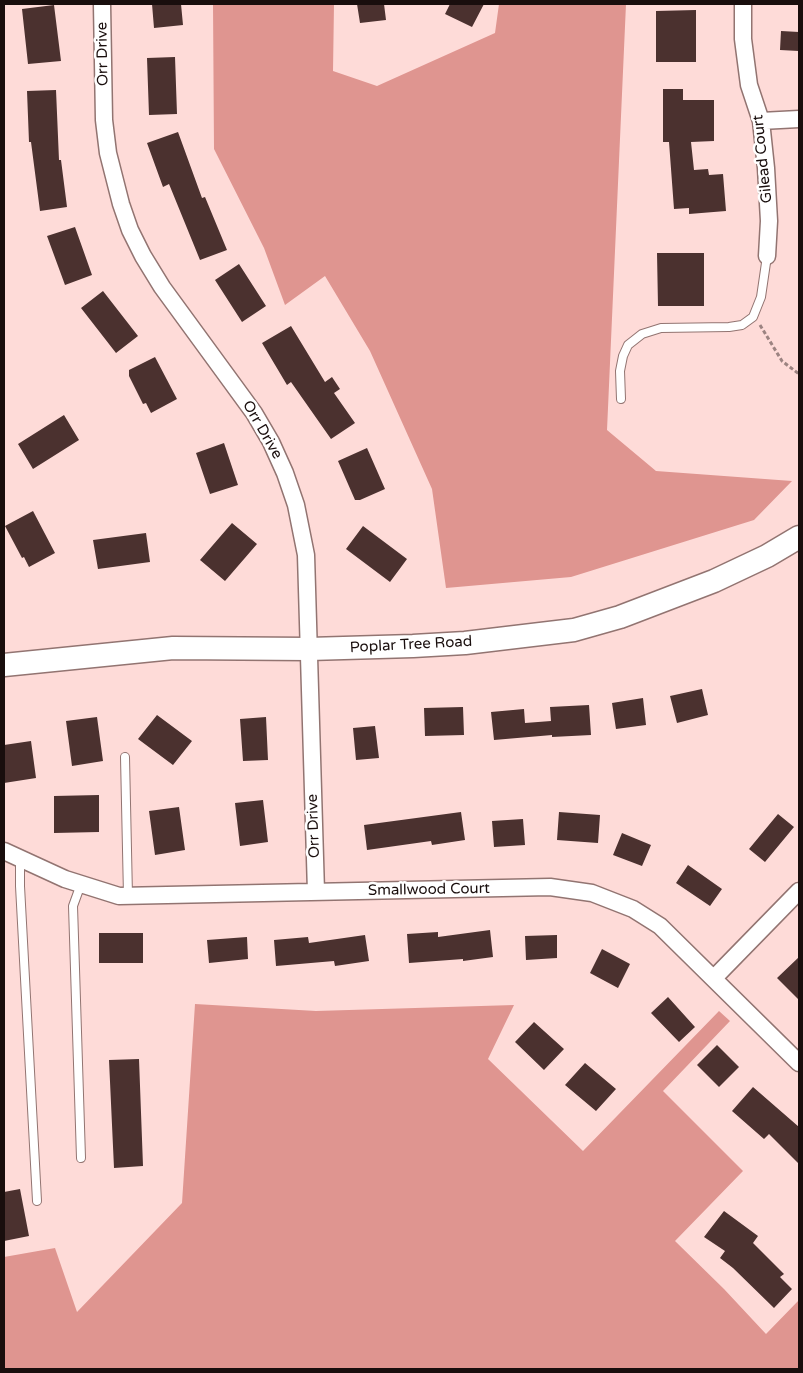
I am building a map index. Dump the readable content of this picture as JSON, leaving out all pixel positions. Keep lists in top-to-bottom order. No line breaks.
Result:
{"streets":{"main road":["Poplar Tree Road"],"street":["Orr Drive","Gilead Court","Smallwood Court"]},"crossings":[["Orr Drive","Poplar Tree Road"],["Orr Drive","Smallwood Court"]]}
